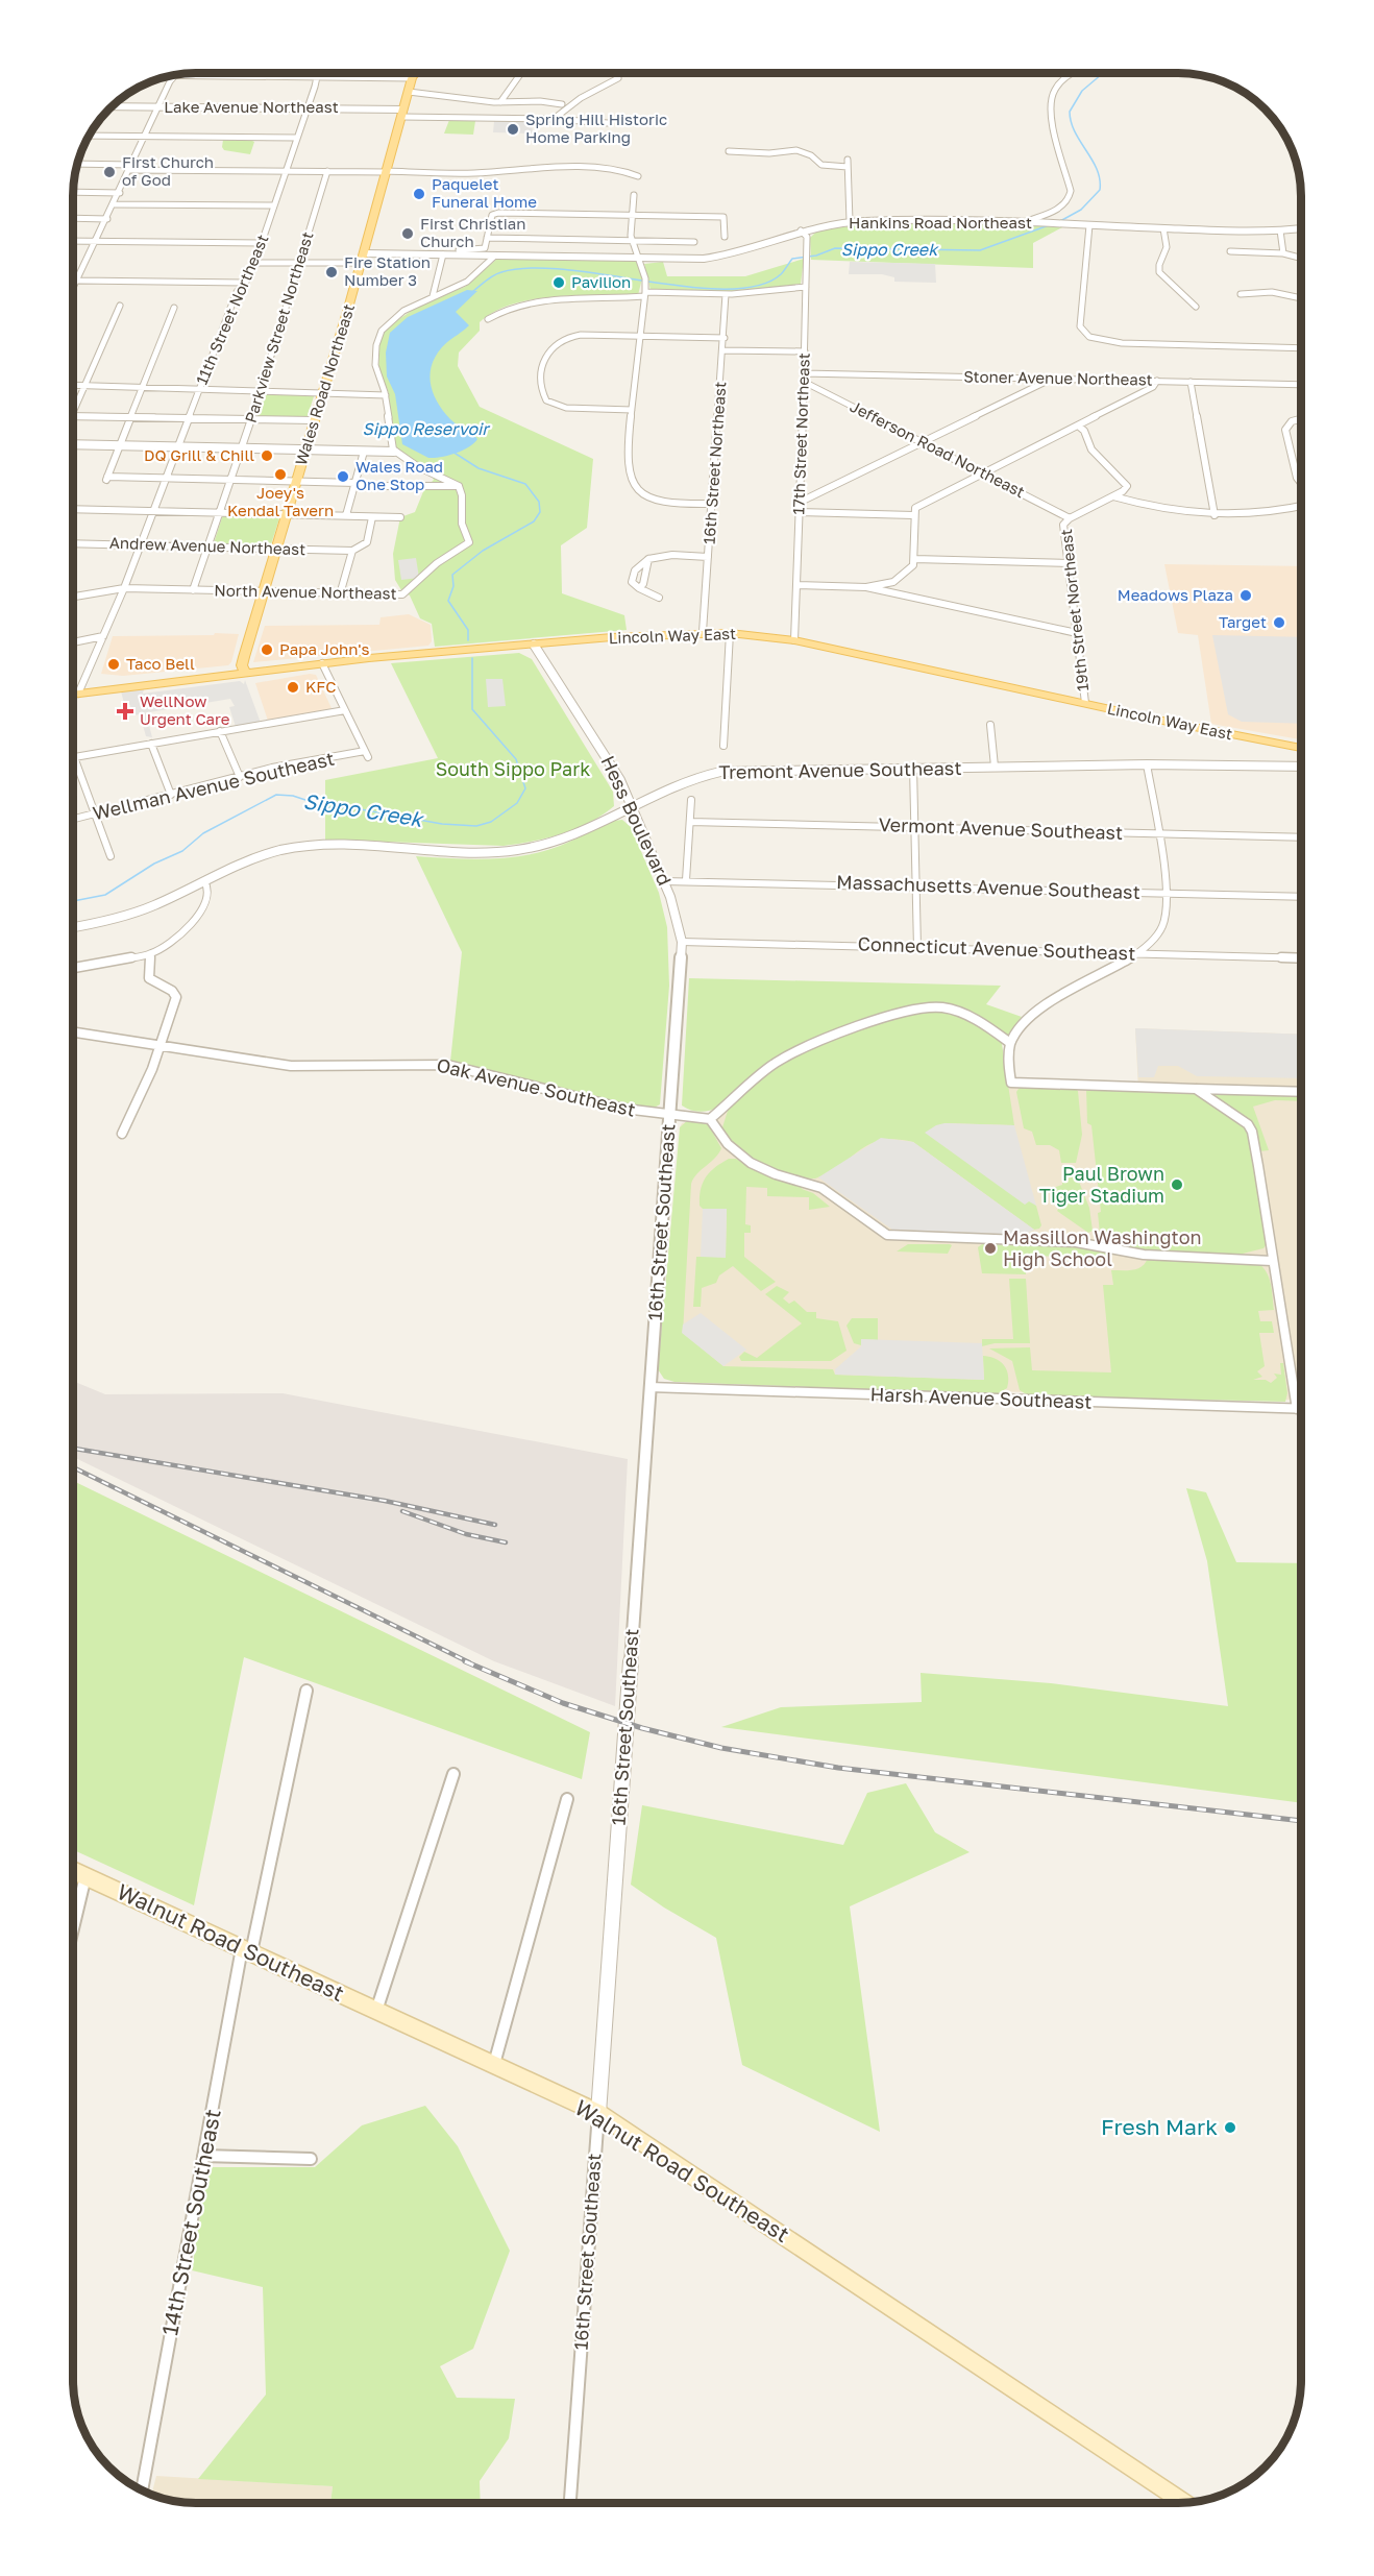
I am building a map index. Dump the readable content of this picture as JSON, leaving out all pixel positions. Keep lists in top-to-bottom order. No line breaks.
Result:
{"streets":{"main road":["Wales Road Northeast","Lincoln Way East","Walnut Road Southeast"],"street":["Lake Avenue Northeast","Hankins Road Northeast","11th Street Northeast","Parkview Street Northeast","Stoner Avenue Northeast","17th Street Northeast","Jefferson Road Northeast","16th Street Northeast","Andrew Avenue Northeast","North Avenue Northeast","19th Street Northeast","Tremont Avenue Southeast","Wellman Avenue Southeast","Hess Boulevard","Vermont Avenue Southeast","Massachusetts Avenue Southeast","Connecticut Avenue Southeast","Oak Avenue Southeast","16th Street Southeast","Harsh Avenue Southeast","14th Street Southeast"]},"crossings":[["Lake Avenue Northeast","11th Street Northeast"],["Lake Avenue Northeast","Wales Road Northeast"],["Hankins Road Northeast","Wales Road Northeast"],["Hankins Road Northeast","17th Street Northeast"],["11th Street Northeast","Andrew Avenue Northeast"],["11th Street Northeast","North Avenue Northeast"],["11th Street Northeast","Lincoln Way East"],["Parkview Street Northeast","Andrew Avenue Northeast"],["Parkview Street Northeast","North Avenue Northeast"],["Stoner Avenue Northeast","17th Street Northeast"],["Wales Road Northeast","Andrew Avenue Northeast"],["Wales Road Northeast","North Avenue Northeast"],["Wales Road Northeast","Lincoln Way East"],["17th Street Northeast","Jefferson Road Northeast"],["17th Street Northeast","Lincoln Way East"],["Jefferson Road Northeast","19th Street Northeast"],["16th Street Northeast","Lincoln Way East"],["19th Street Northeast","Lincoln Way East"],["Lincoln Way East","Hess Boulevard"],["Tremont Avenue Southeast","Hess Boulevard"],["Hess Boulevard","Massachusetts Avenue Southeast"],["Hess Boulevard","Connecticut Avenue Southeast"],["Hess Boulevard","16th Street Southeast"],["Connecticut Avenue Southeast","16th Street Southeast"],["Oak Avenue Southeast","16th Street Southeast"],["16th Street Southeast","Harsh Avenue Southeast"],["16th Street Southeast","Walnut Road Southeast"],["Walnut Road Southeast","14th Street Southeast"]],"water":["Sippo Creek","Sippo Reservoir"],"parks":["South Sippo Park"],"places":{"other":["Spring Hill Historic Home Parking","First Church of God","Paquelet Funeral Home","First Christian Church","Fire Station Number 3","Pavilion","DQ Grill & Chill","Joey's Kendal Tavern","Wales Road One Stop","Meadows Plaza","Target","Papa John's","Taco Bell","KFC","Paul Brown Tiger Stadium","Massillon Washington High School","Fresh Mark"],"health":["WellNow Urgent Care"]}}
